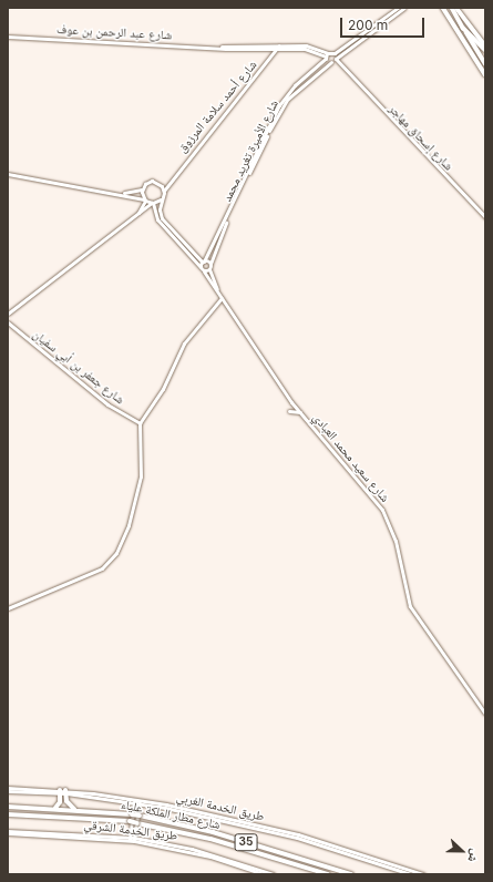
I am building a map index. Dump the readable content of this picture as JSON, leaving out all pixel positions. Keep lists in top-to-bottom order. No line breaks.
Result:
{"streets":{"highway":["شارع مطار الملكة علياء","35"],"street":["شارع عبد الرحمن بن عوف","شارع أحمد سلامة المرزوق","شارع إسحاق مهاجر","شارع الأميرة تغريد محمد","شارع جعفر بن أبي سفيان","شارع سعيد محمد العبادي","طريق الخدمة الغربي","طريق الخدمة الشرقي"]},"crossings":[["شارع عبد الرحمن بن عوف","شارع أحمد سلامة المرزوق"],["شارع عبد الرحمن بن عوف","شارع الأميرة تغريد محمد"],["شارع إسحاق مهاجر","شارع الأميرة تغريد محمد"],["شارع الأميرة تغريد محمد","شارع سعيد محمد العبادي"]],"scale_bar":"200 m","north":"right"}
